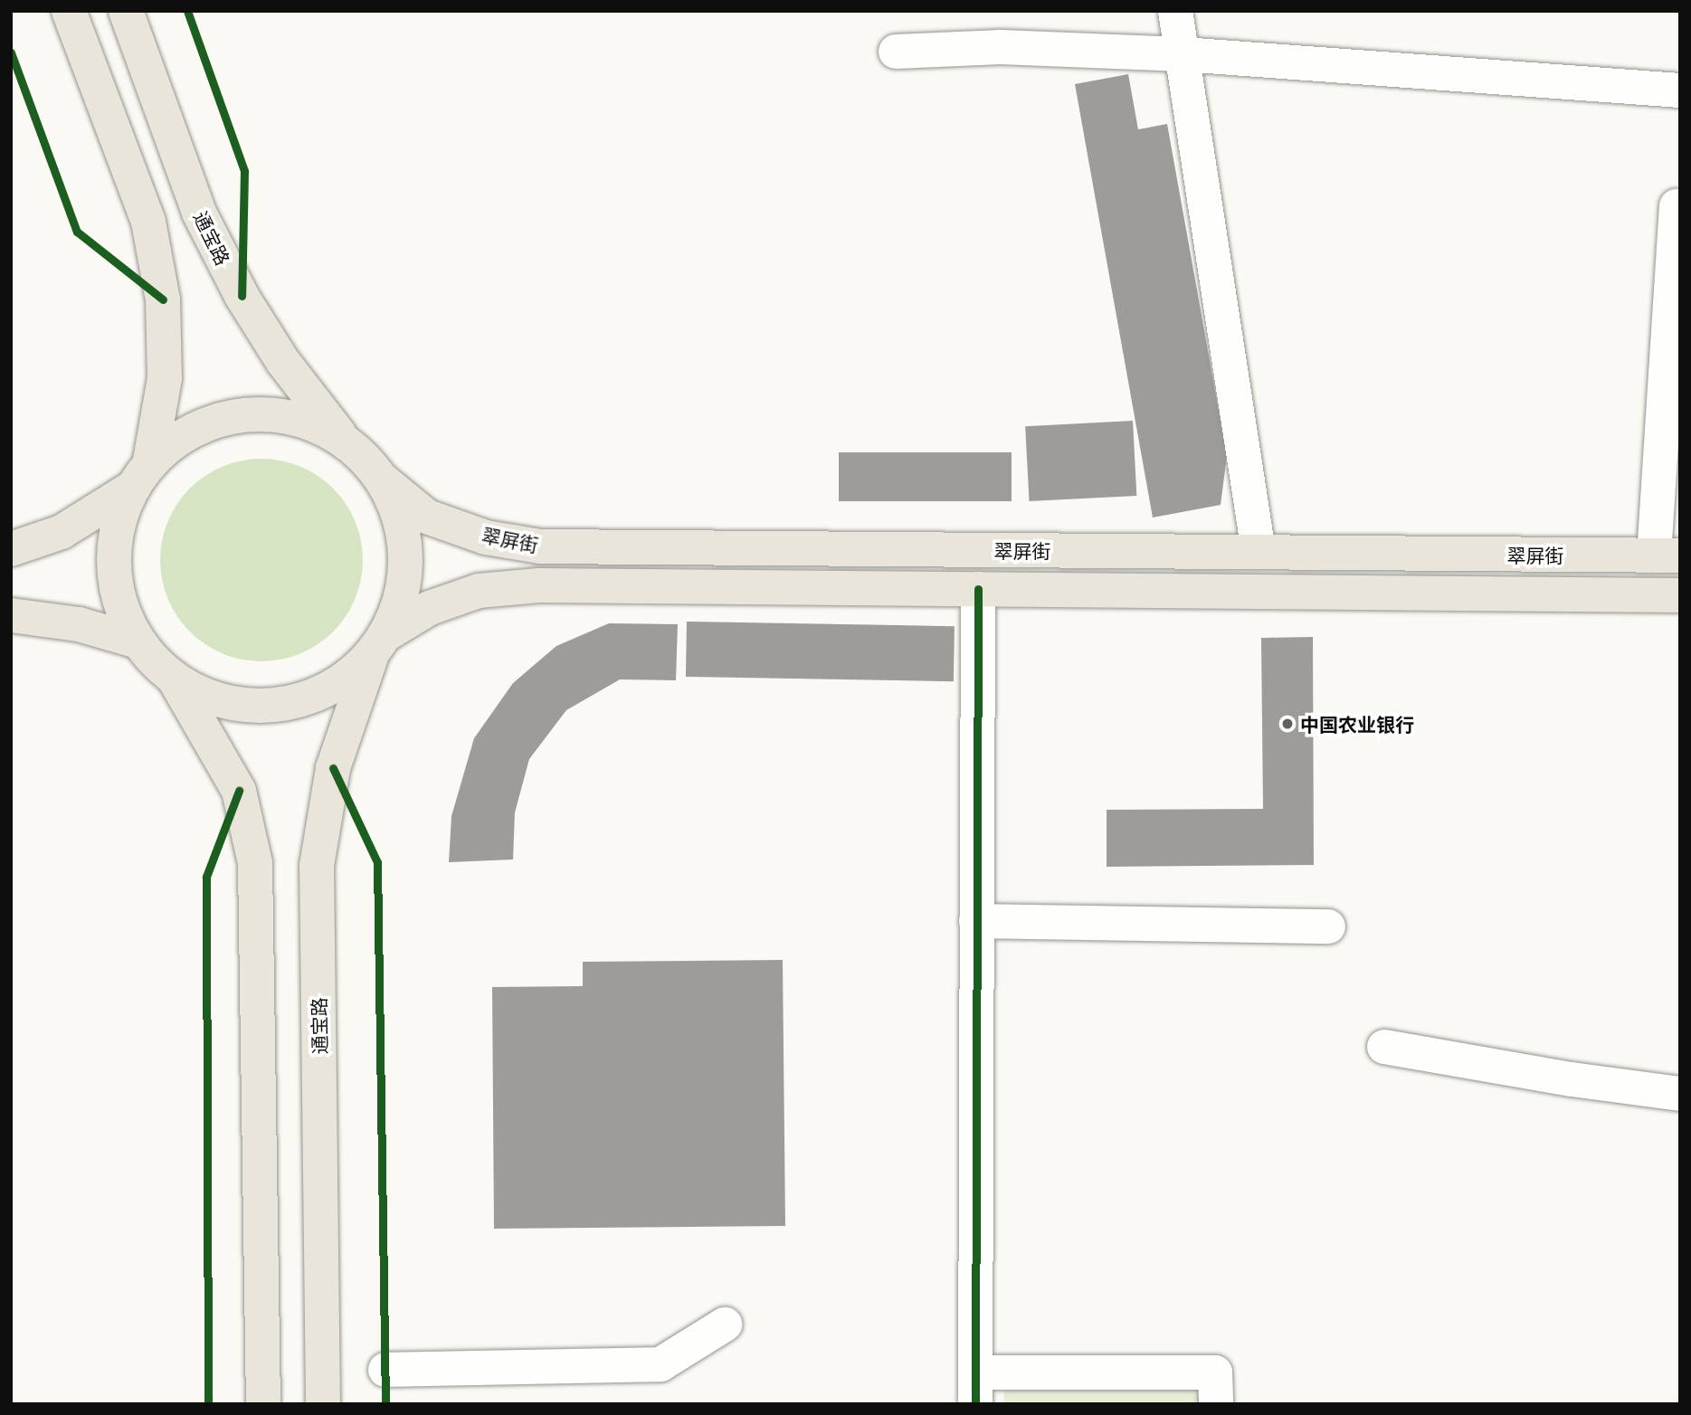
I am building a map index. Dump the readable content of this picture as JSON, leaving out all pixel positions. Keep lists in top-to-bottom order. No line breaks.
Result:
{"streets":{"main road":["通宝路","翠屏街"]},"crossings":[["通宝路","翠屏街"]],"places":["中国农业银行"]}
